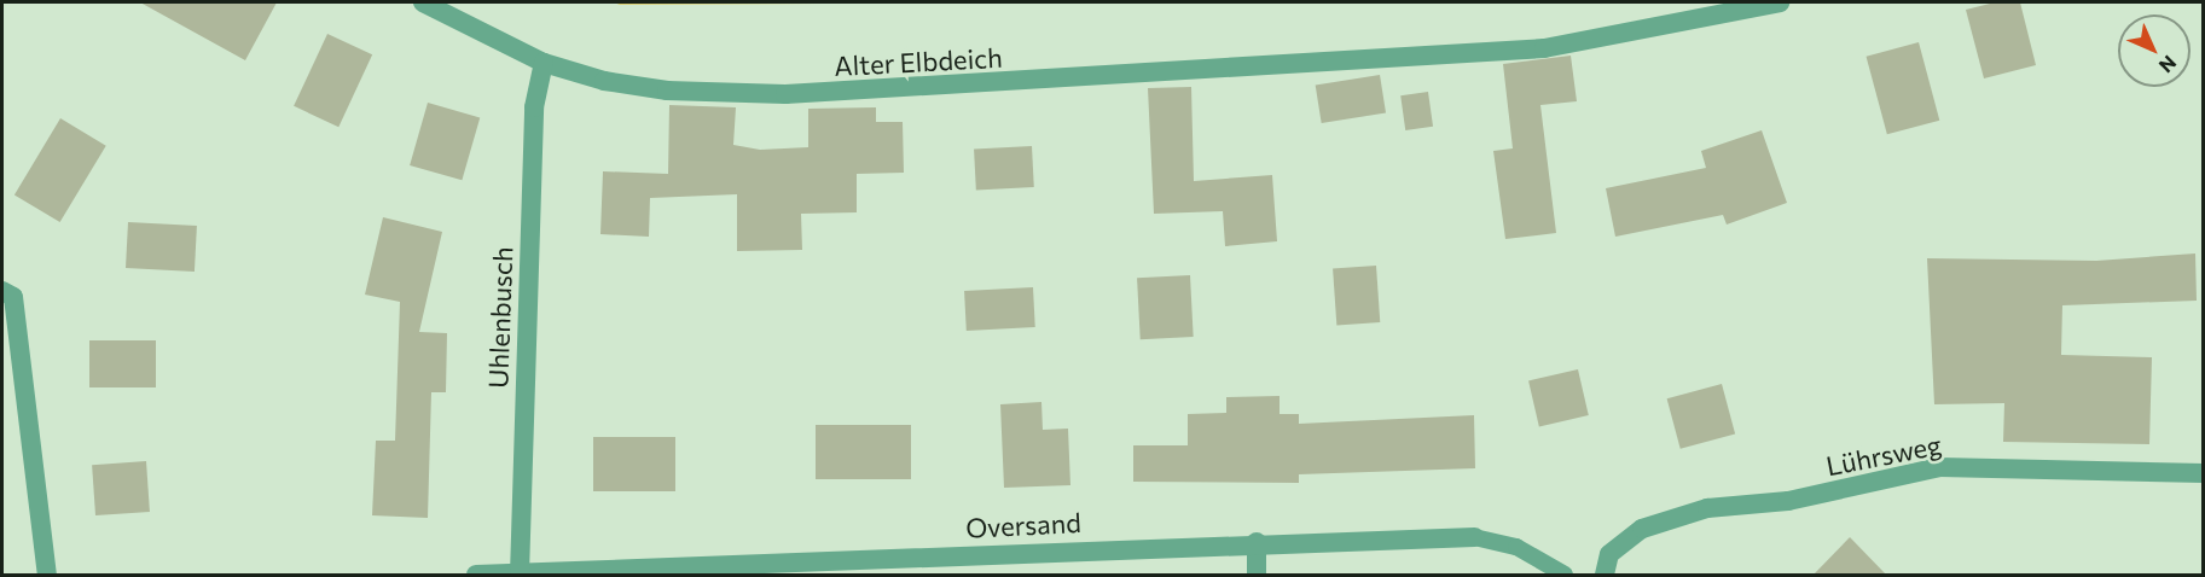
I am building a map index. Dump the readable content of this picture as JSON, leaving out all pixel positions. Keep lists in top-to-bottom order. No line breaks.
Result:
{"streets":{"street":["Alter Elbdeich","Uhlenbusch","Lührsweg","Oversand"]},"crossings":[["Alter Elbdeich","Uhlenbusch"],["Uhlenbusch","Oversand"]],"north":"bottom right"}
